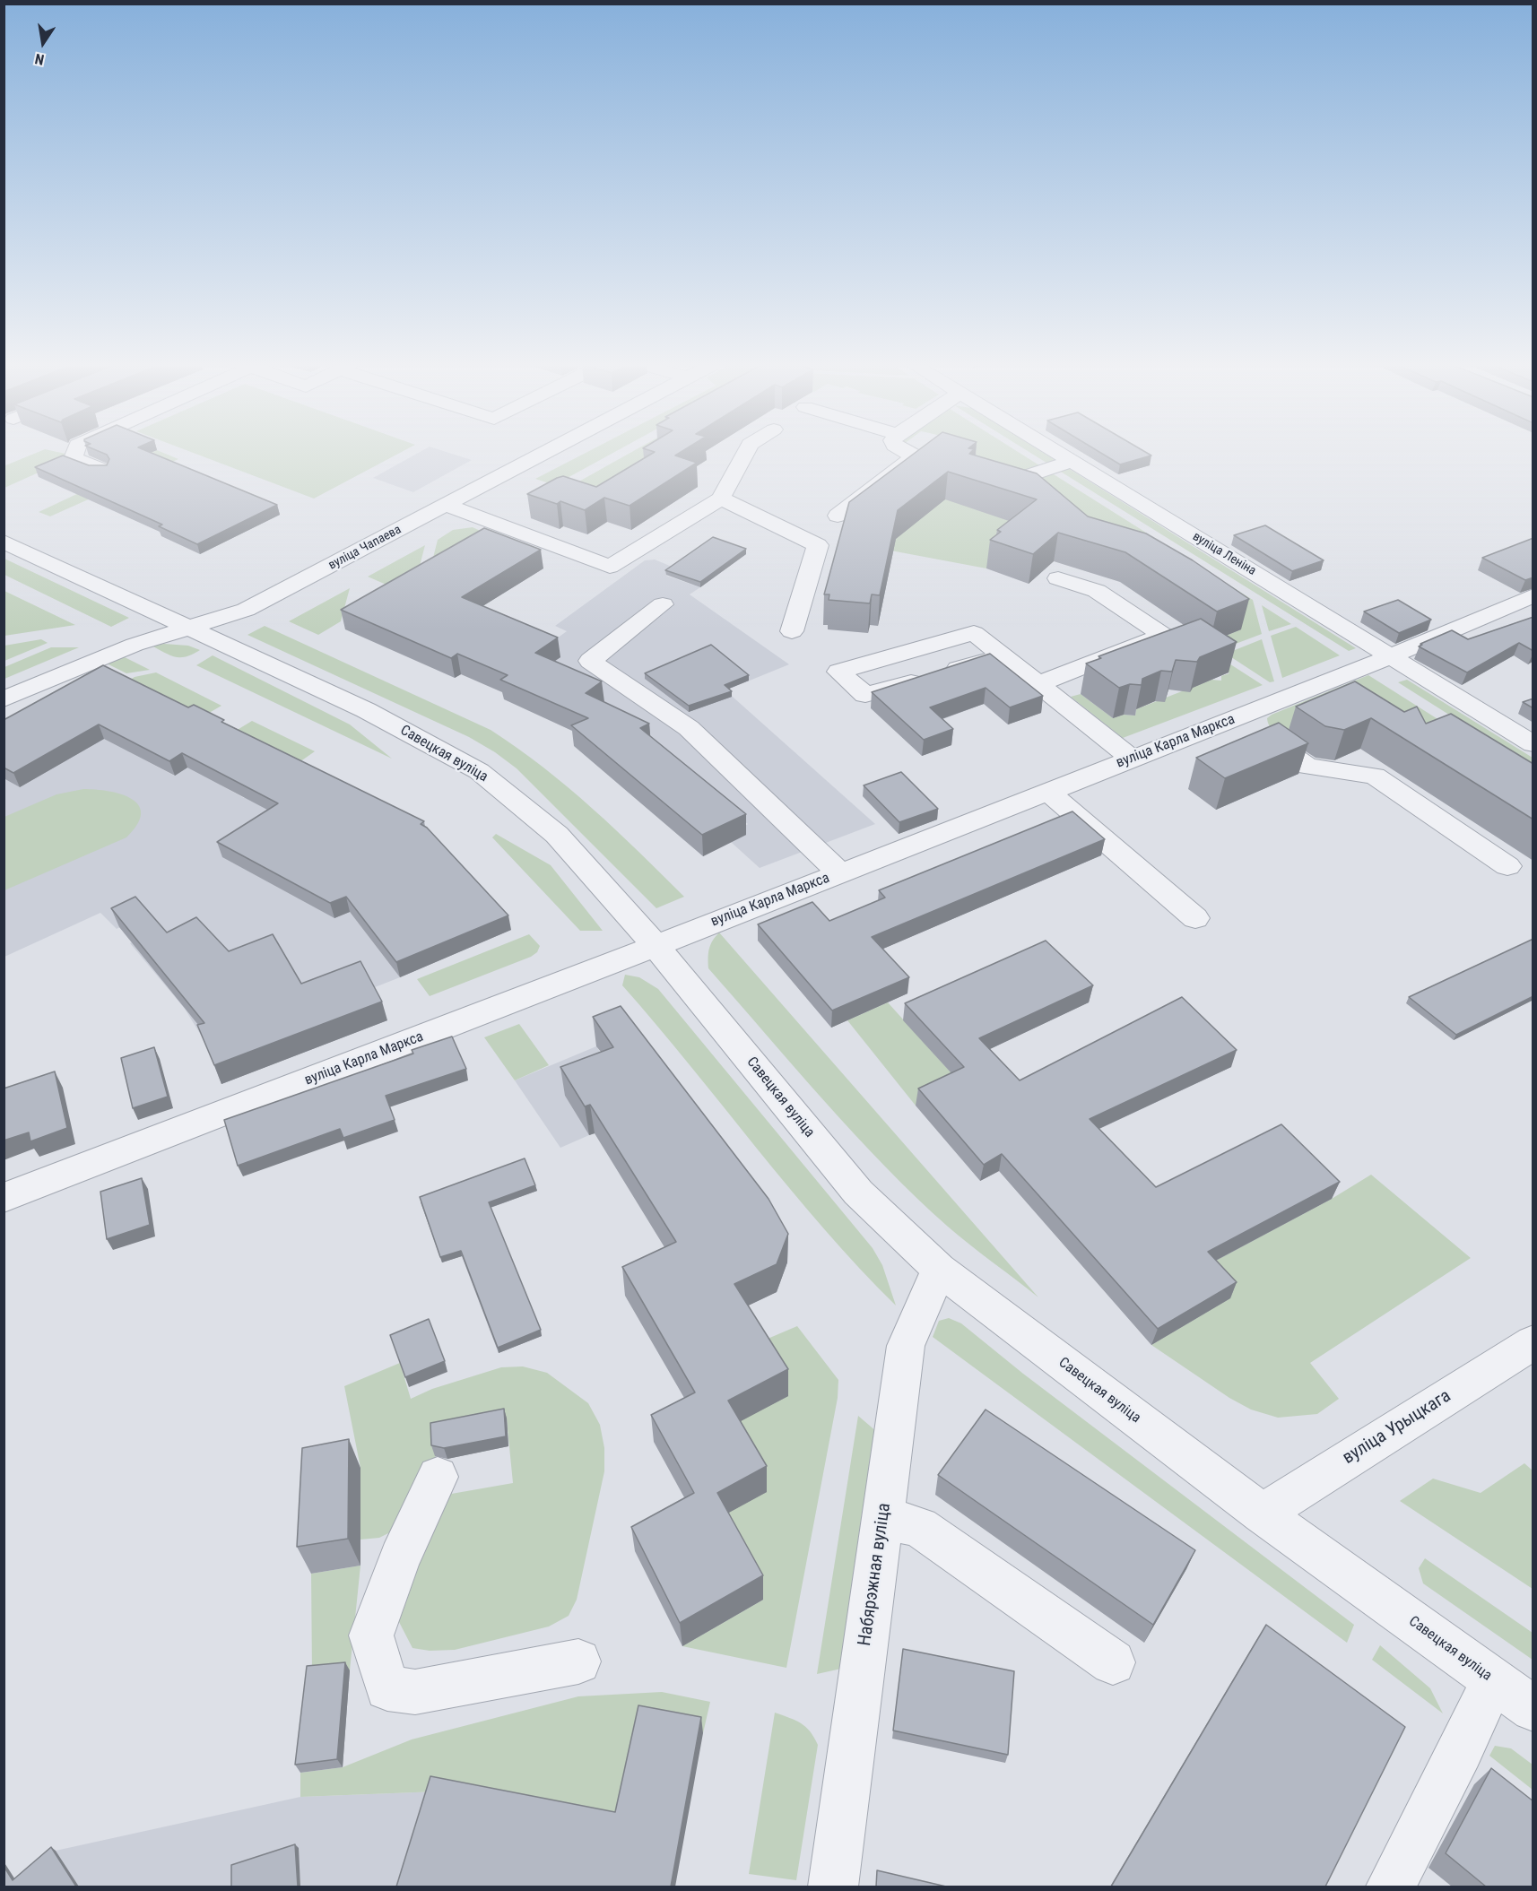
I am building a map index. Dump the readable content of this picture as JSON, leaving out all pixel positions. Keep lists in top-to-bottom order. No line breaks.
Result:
{"streets":{"street":["вуліца Чапаева","вуліца Леніна","вуліца Карла Маркса","Савецкая вуліца","вуліца Урыцкага","Набярэжная вуліца"]},"crossings":[["вуліца Чапаева","Савецкая вуліца"],["вуліца Леніна","вуліца Карла Маркса"],["вуліца Карла Маркса","Савецкая вуліца"],["Савецкая вуліца","вуліца Урыцкага"],["Савецкая вуліца","Набярэжная вуліца"]],"north":"bottom"}
